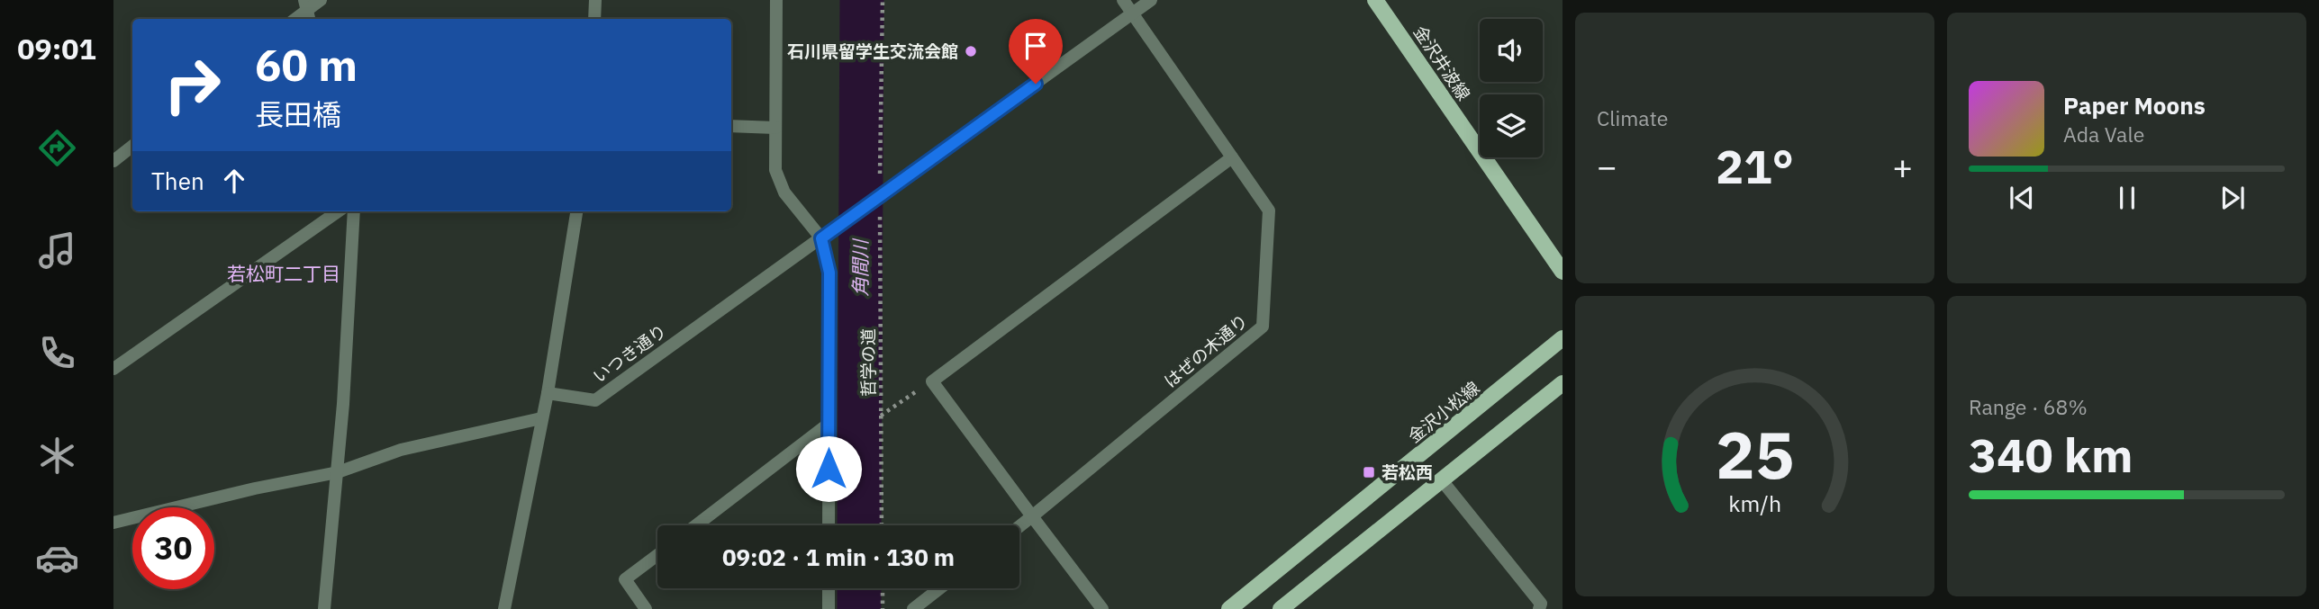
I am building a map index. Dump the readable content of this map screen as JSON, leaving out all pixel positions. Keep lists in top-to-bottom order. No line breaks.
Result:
{"streets":{"main road":["金沢井波線","金沢小松線"],"street":["はぜの木通り","いつき通り"],"path":["哲学の道"]},"crossings":[["いつき通り","哲学の道"]],"districts":["若松町二丁目"],"water":["角間川"],"places":{"other":["石川県留学生交流会館"],"transit":["若松西"]},"page":{"tabs":"09:01","tile":["Climate",["Range · 68%","340 km"]],"turn":["60 m","長田橋"],"song":["Paper Moons","Ada Vale"],"heat":["−","21°","+"],"then":"Then","limit":"30","trip":"09:02 · 1 min · 130 m","gauge":["25","km/h"]}}
